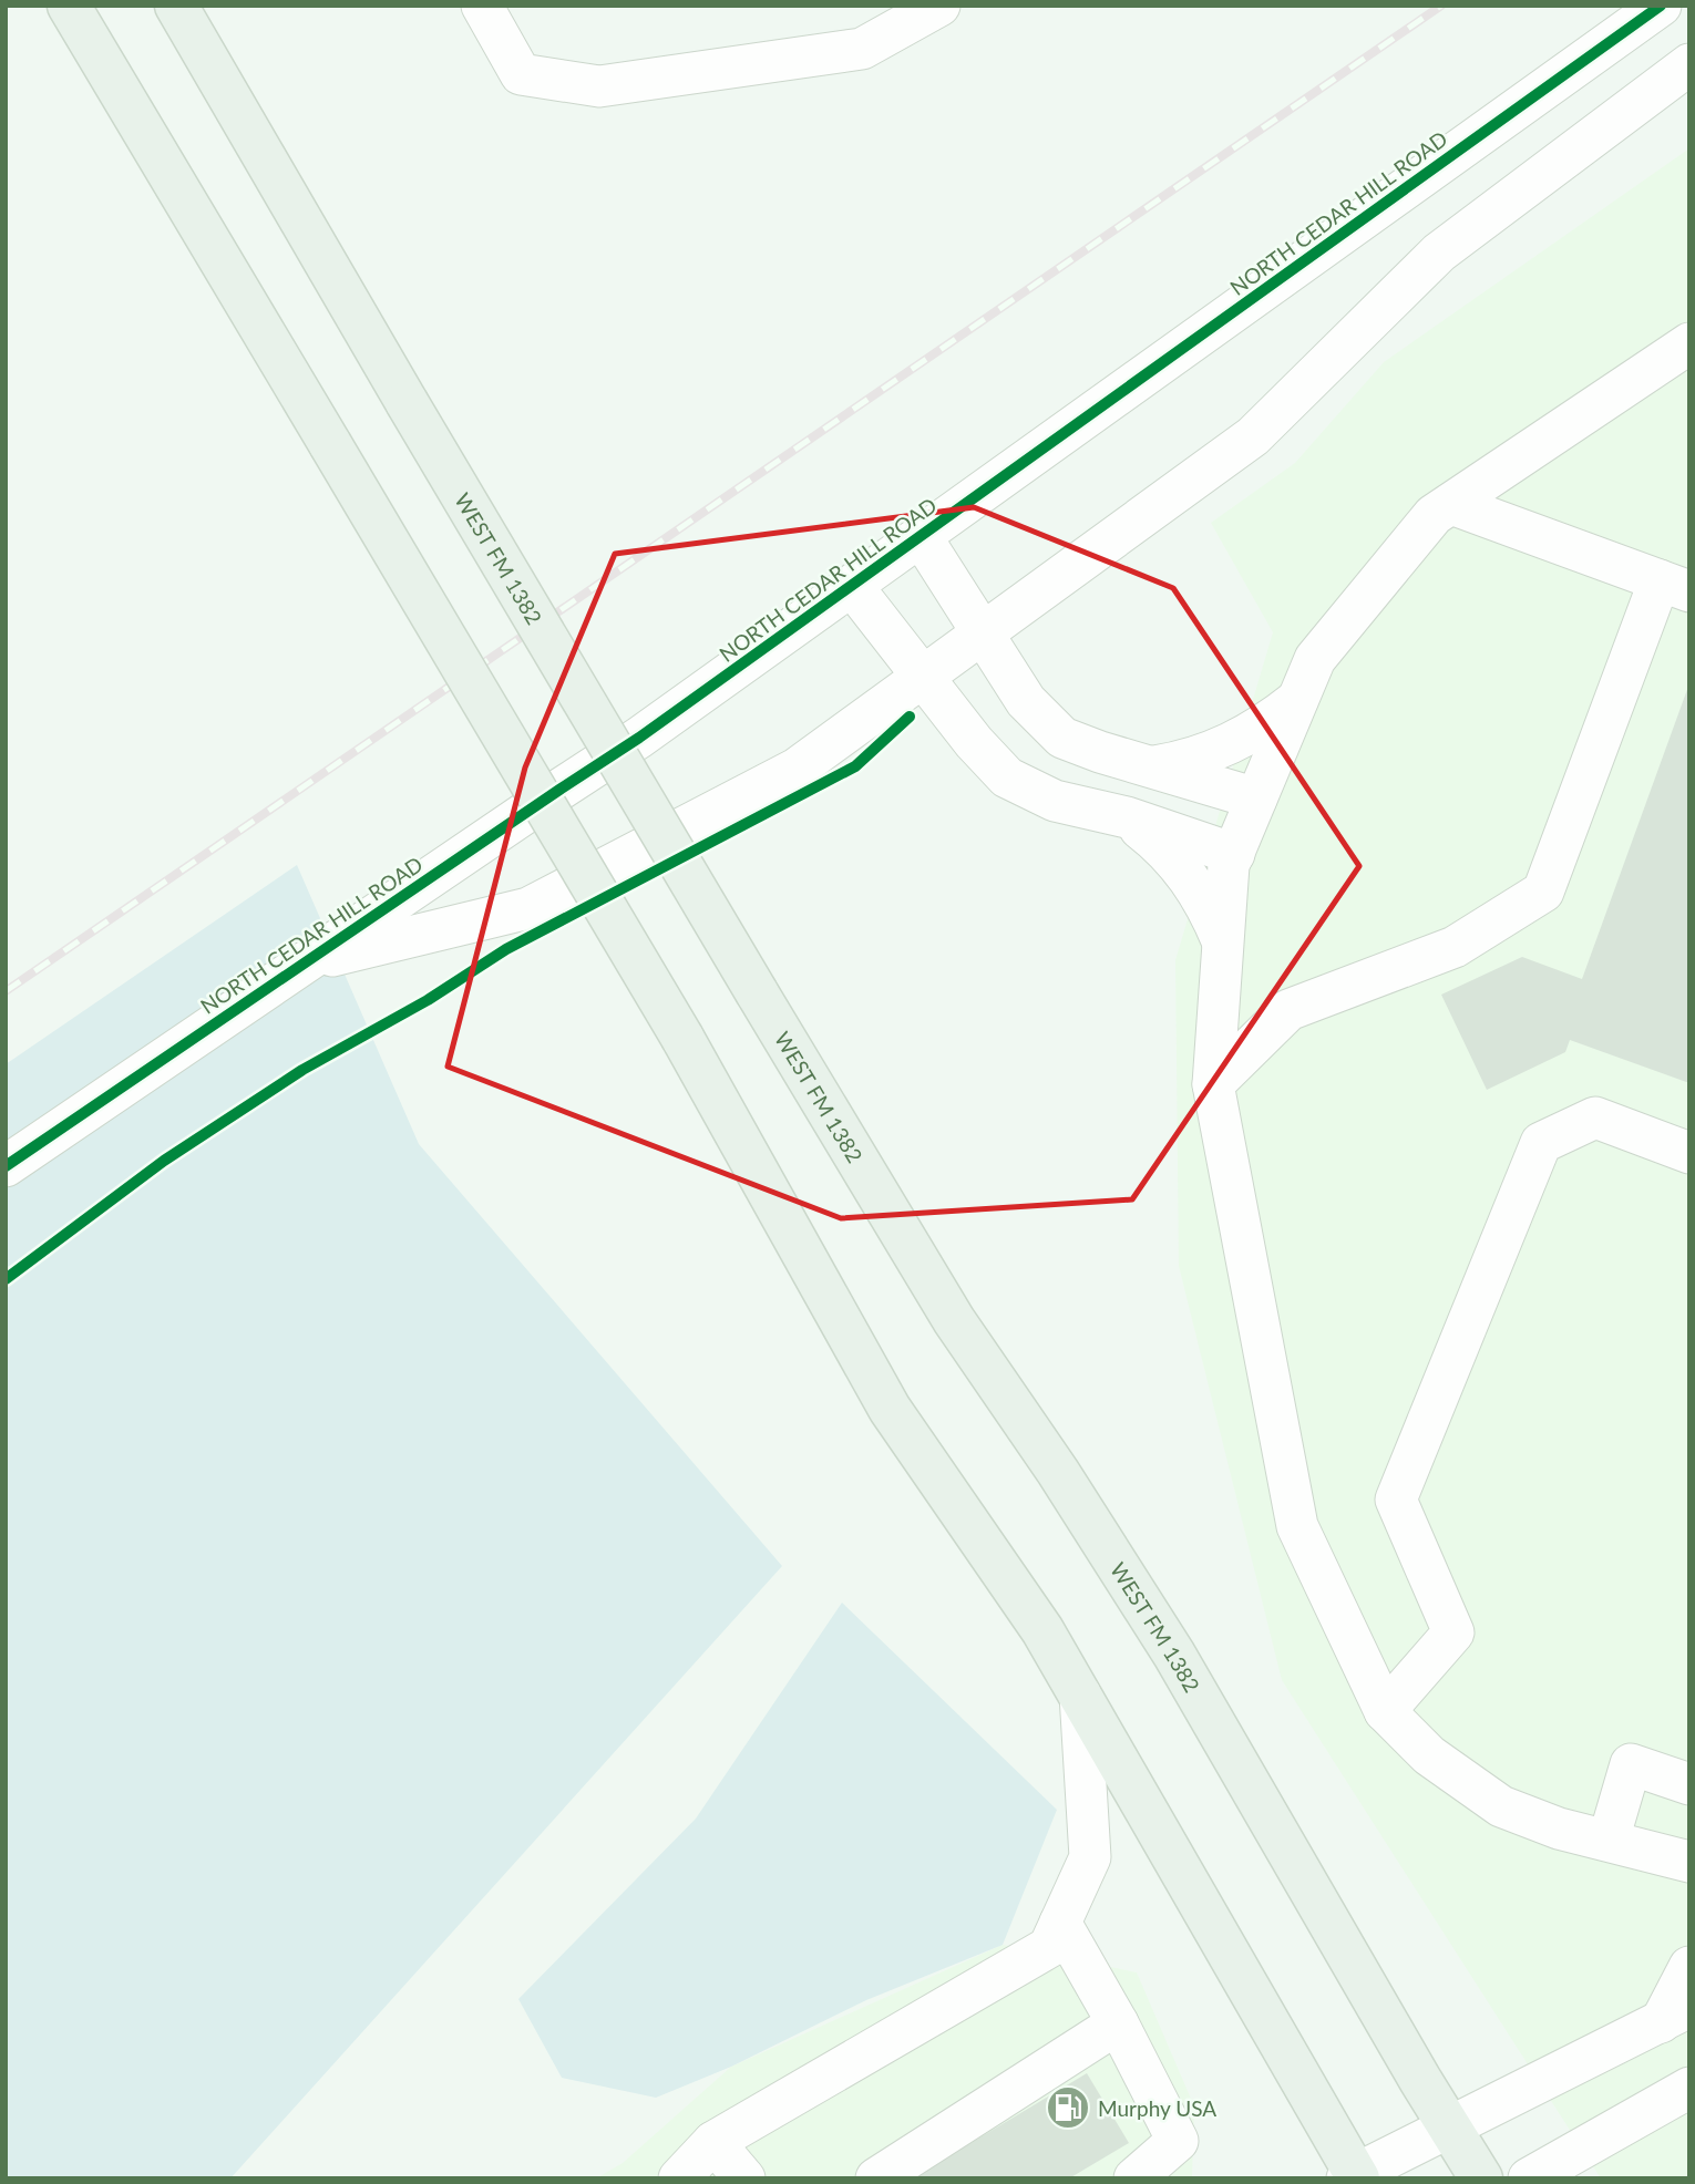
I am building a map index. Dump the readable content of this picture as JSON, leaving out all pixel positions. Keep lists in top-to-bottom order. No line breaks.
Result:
{"streets":{"main road":["WEST FM 1382"],"street":["NORTH CEDAR HILL ROAD"]},"places":{"fuel station":["Murphy USA"]}}
